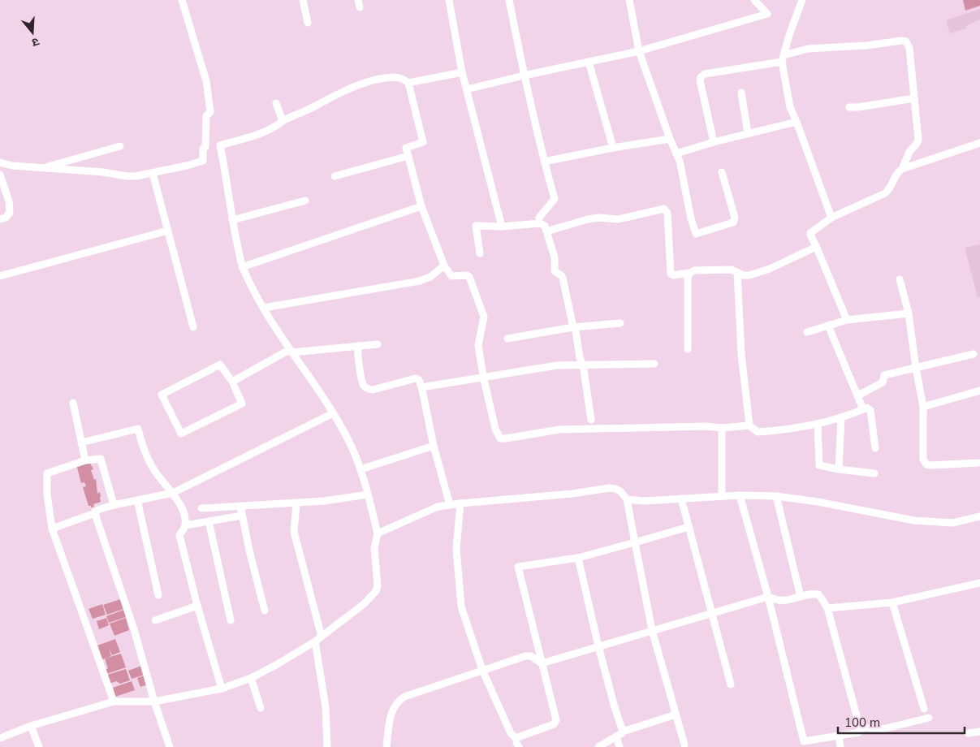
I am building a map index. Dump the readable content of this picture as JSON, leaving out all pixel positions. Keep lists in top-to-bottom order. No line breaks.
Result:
{"scale_bar":"100 m","north":"bottom"}
